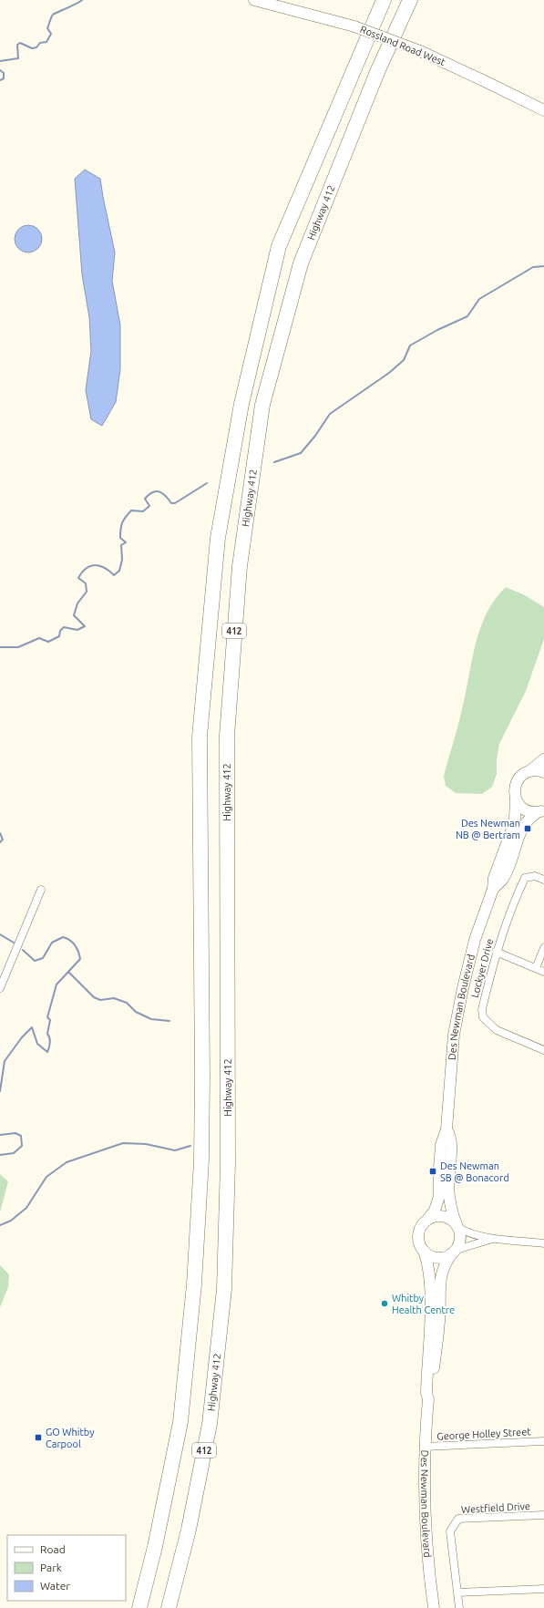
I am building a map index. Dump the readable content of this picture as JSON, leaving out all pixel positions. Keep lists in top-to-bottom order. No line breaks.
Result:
{"streets":{"highway":["Highway 412","412"],"street":["Rossland Road West","Lockyer Drive","Des Newman Boulevard","George Holley Street","Westfield Drive"]},"crossings":[["Des Newman Boulevard","George Holley Street"]],"places":{"transit":["Des Newman NB @ Bertram","Des Newman SB @ Bonacord","GO Whitby Carpool"],"other":["Whitby Health Centre"]},"legend":["Road","Park","Water"]}
